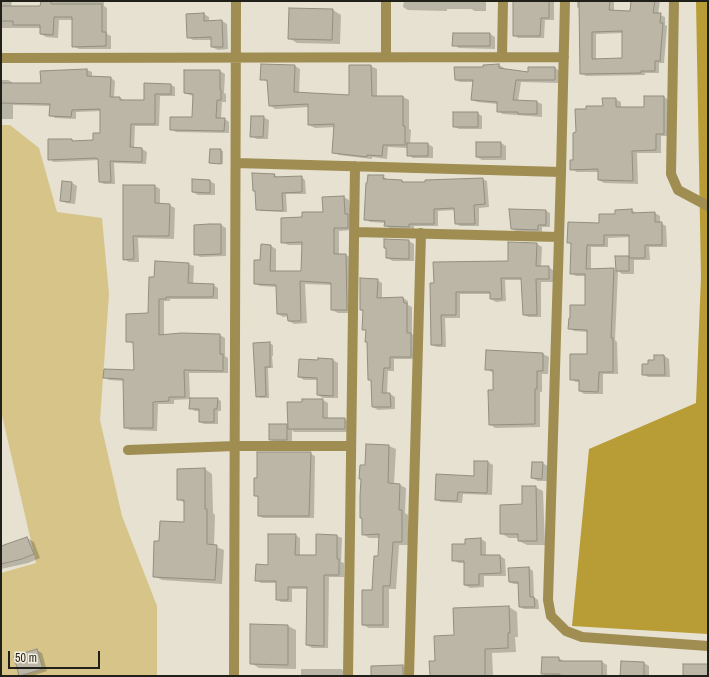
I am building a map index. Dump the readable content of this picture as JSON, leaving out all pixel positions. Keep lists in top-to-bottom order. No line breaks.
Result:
{"scale_bar":"50 m"}
